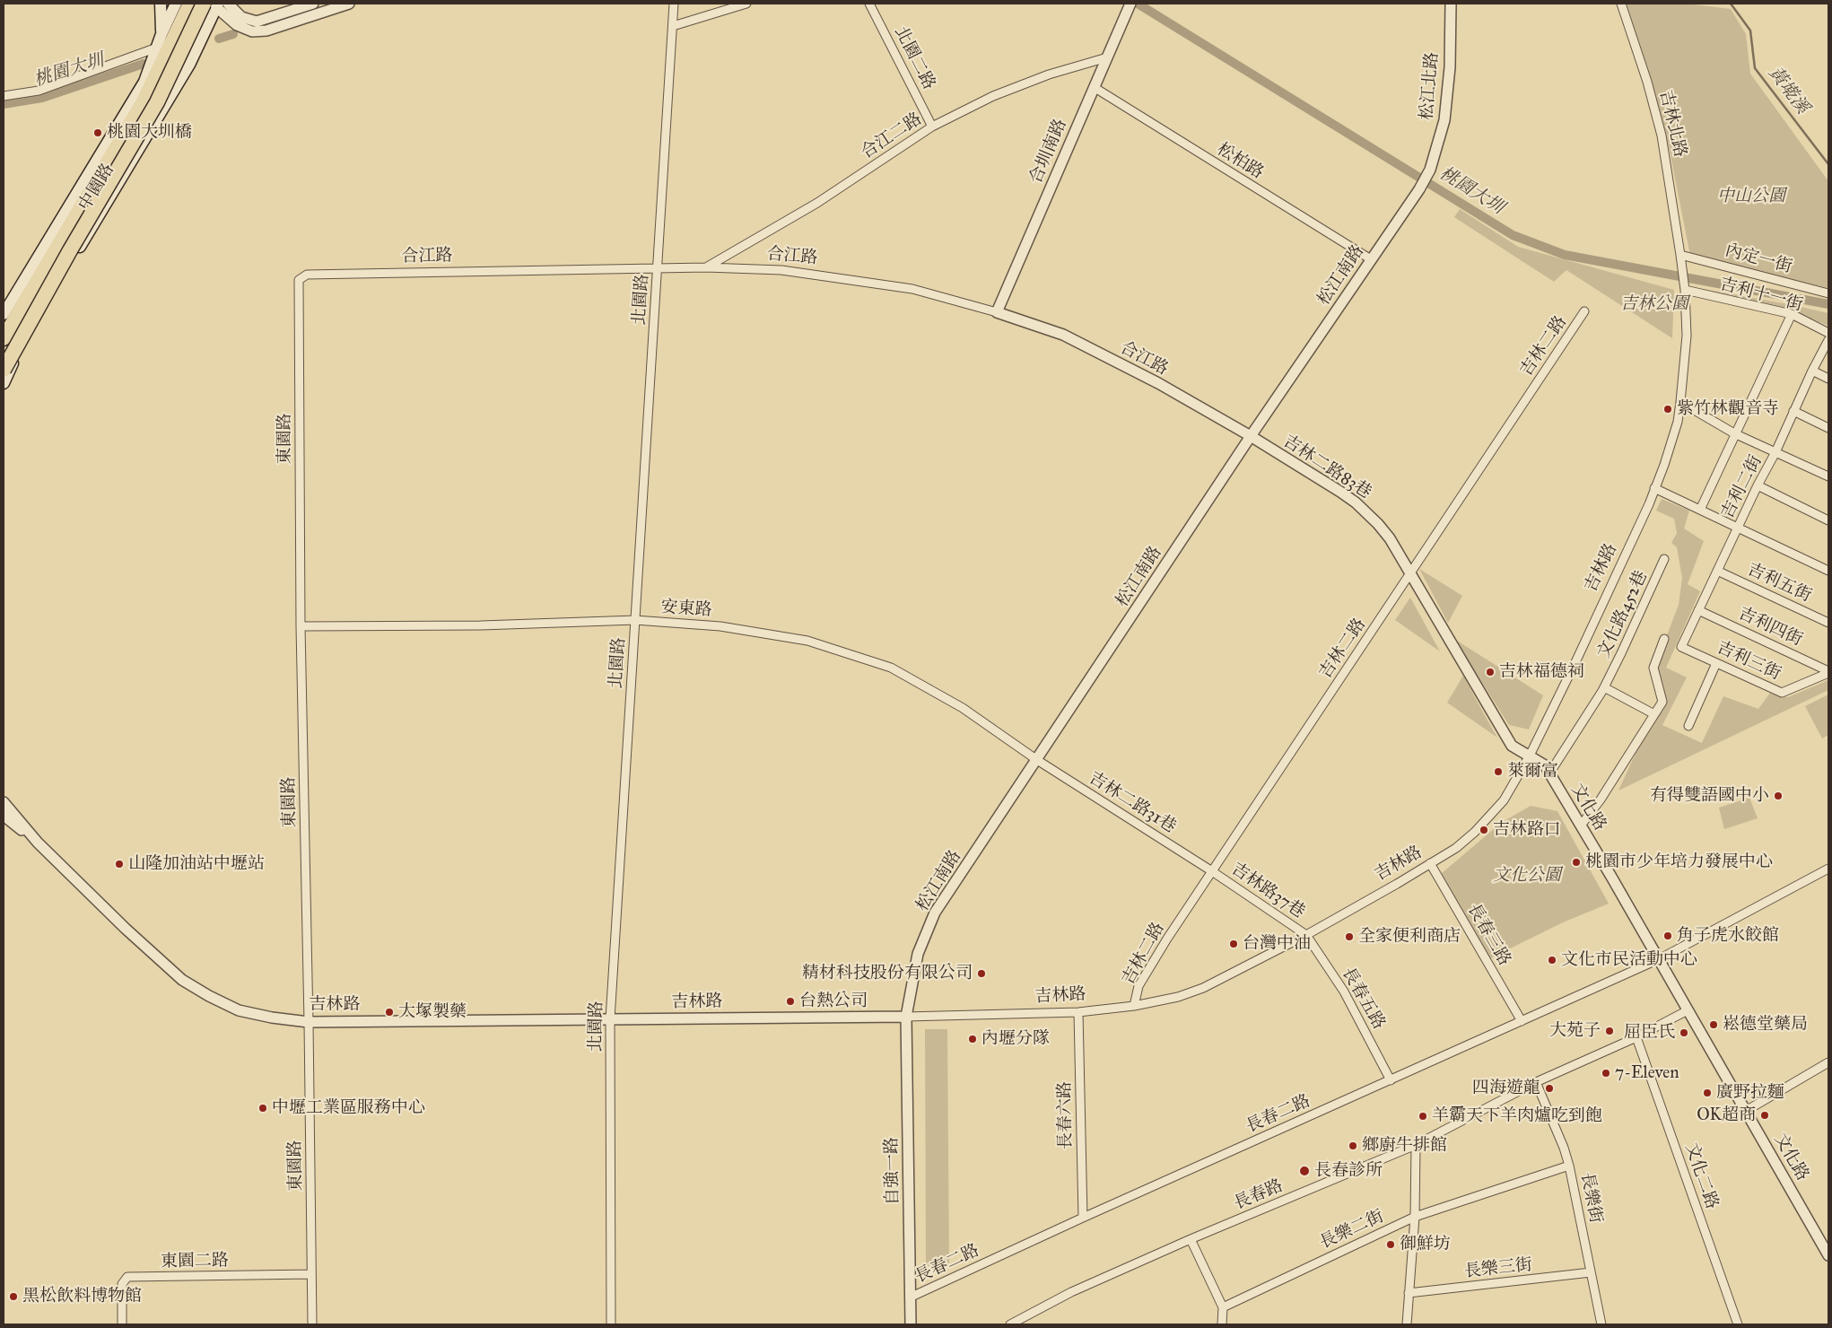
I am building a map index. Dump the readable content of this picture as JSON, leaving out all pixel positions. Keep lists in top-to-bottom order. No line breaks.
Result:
{"streets":{"main road":["中園路"],"street":["北園二路","松江北路","吉林北路","合江二路","合圳南路","松柏路","合江路","內定一街","松江南路","吉利十一街","北園路","吉林二路","東園路","吉林二路83巷","吉利二街","吉林路","吉利五街","安東路","文化路452巷","吉利四街","吉利三街","吉林二路31巷","文化路","吉林路37巷","長春三路","長春五路","長春二路","長春六路","自強一路","文化二路","長春路","長樂街","長樂二街","東園二路","長樂三街"]},"crossings":[["北園二路","合江二路"],["松江北路","松江南路"],["吉林北路","內定一街"],["吉林北路","吉林路"],["合江二路","合圳南路"],["合江二路","合江路"],["合圳南路","松柏路"],["合圳南路","合江路"],["松柏路","松江南路"],["合江路","松江南路"],["合江路","北園路"],["合江路","東園路"],["合江路","吉林二路83巷"],["內定一街","吉林路"],["松江南路","吉林二路83巷"],["松江南路","吉林路"],["松江南路","安東路"],["松江南路","吉林二路31巷"],["松江南路","自強一路"],["吉利十一街","吉林路"],["北園路","吉林路"],["北園路","安東路"],["吉林二路","吉林二路83巷"],["吉林二路","吉林路"],["吉林二路","吉林二路31巷"],["吉林二路","吉林路37巷"],["東園路","吉林路"],["東園路","安東路"],["東園路","東園二路"],["吉林二路83巷","吉林路"],["吉林二路83巷","文化路"],["吉利二街","吉利五街"],["吉利二街","吉利四街"],["吉利二街","吉利三街"],["吉林路","文化路"],["吉林路","吉林路37巷"],["吉林路","長春三路"],["吉林路","長春五路"],["吉林路","長春六路"],["吉林路","自強一路"],["安東路","吉林二路31巷"],["文化路452巷","文化路"],["吉利四街","吉利三街"],["吉林二路31巷","吉林路37巷"],["文化路","長春二路"],["文化路","長春路"],["吉林路37巷","長春五路"],["長春三路","長春二路"],["長春五路","長春二路"],["長春二路","長春六路"],["長春二路","自強一路"],["文化二路","長春路"],["長春路","長樂街"],["長樂街","長樂二街"],["長樂街","長樂三街"]],"water":["桃園大圳","黃墘溪"],"parks":["中山公園","吉林公園","文化公園"],"places":["桃園大圳橋","紫竹林觀音寺","吉林福德祠","萊爾富","有得雙語國中小","吉林路口","桃園市少年培力發展中心","山隆加油站中壢站","角子虎水餃館","全家便利商店","台灣中油","文化市民活動中心","精材科技股份有限公司","台熱公司","大塚製藥","崧德堂藥局","大苑子","屈臣氏","內壢分隊","7-Eleven","四海遊龍","廣野拉麵","中壢工業區服務中心","OK超商","羊霸天下羊肉爐吃到飽","鄉廚牛排館","長春診所","御鮮坊","黑松飲料博物館"]}
